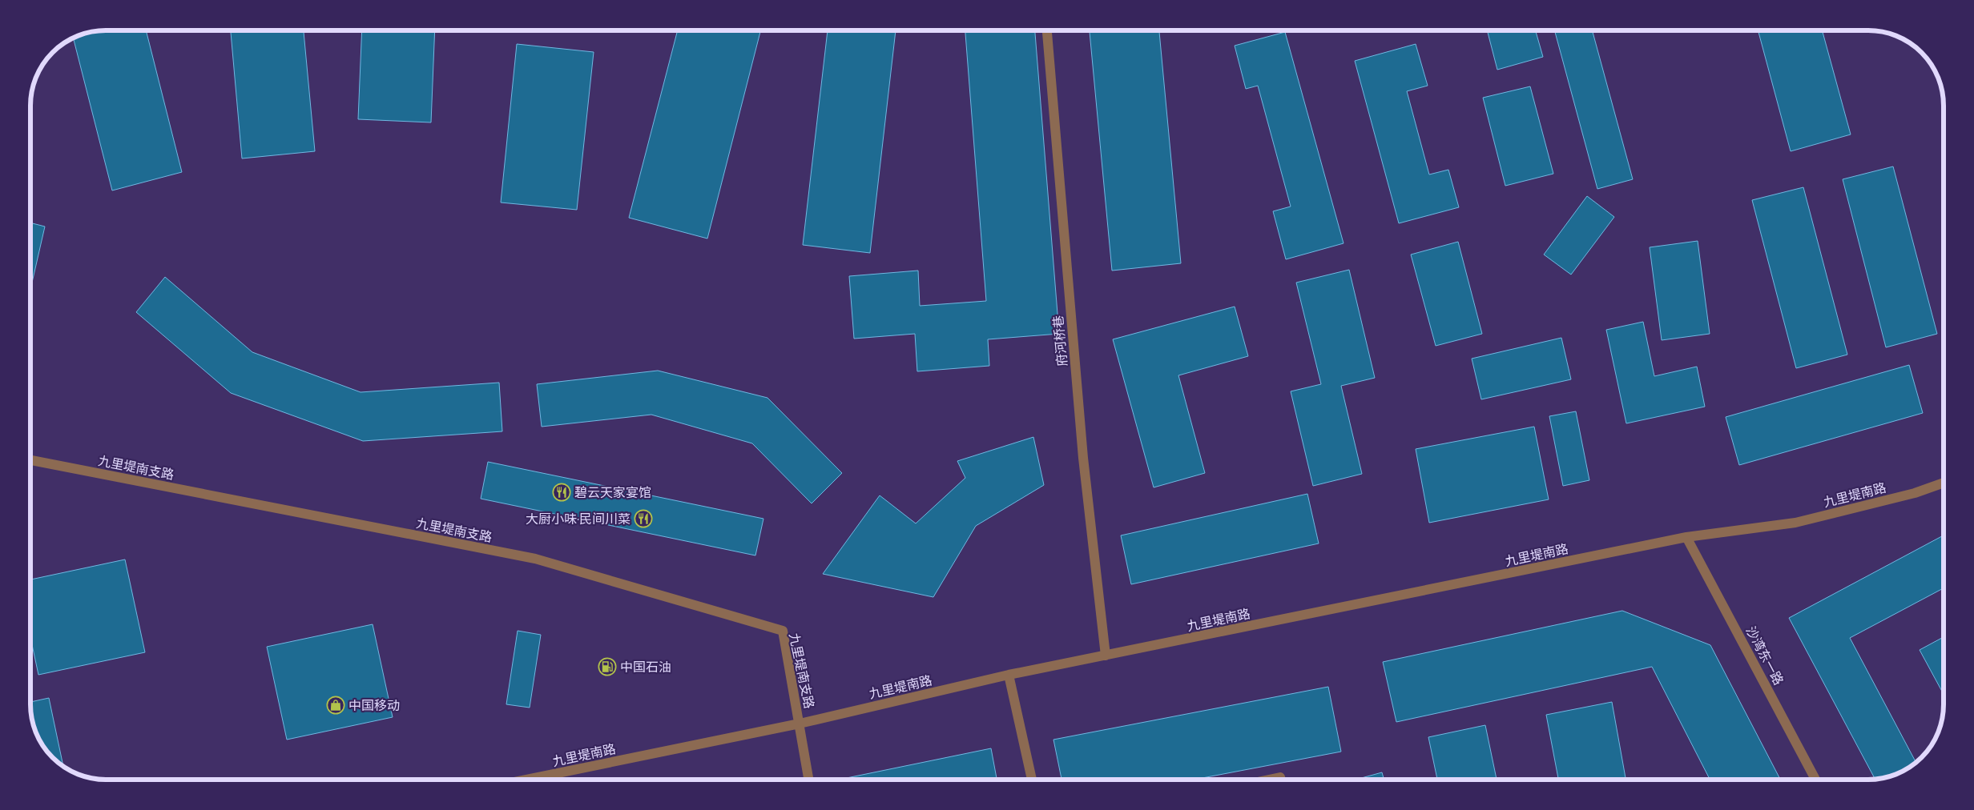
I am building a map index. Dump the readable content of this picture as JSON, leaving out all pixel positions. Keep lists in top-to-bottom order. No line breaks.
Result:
{"streets":{"street":["府河桥巷","九里堤南支路","九里堤南路","沙湾东一路"]},"crossings":[["府河桥巷","九里堤南路"],["九里堤南支路","九里堤南路"],["九里堤南路","沙湾东一路"]],"places":{"restaurant":["碧云天家宴馆","大厨小味·民间川菜"],"fuel station":["中国石油"],"shop":["中国移动"]}}
